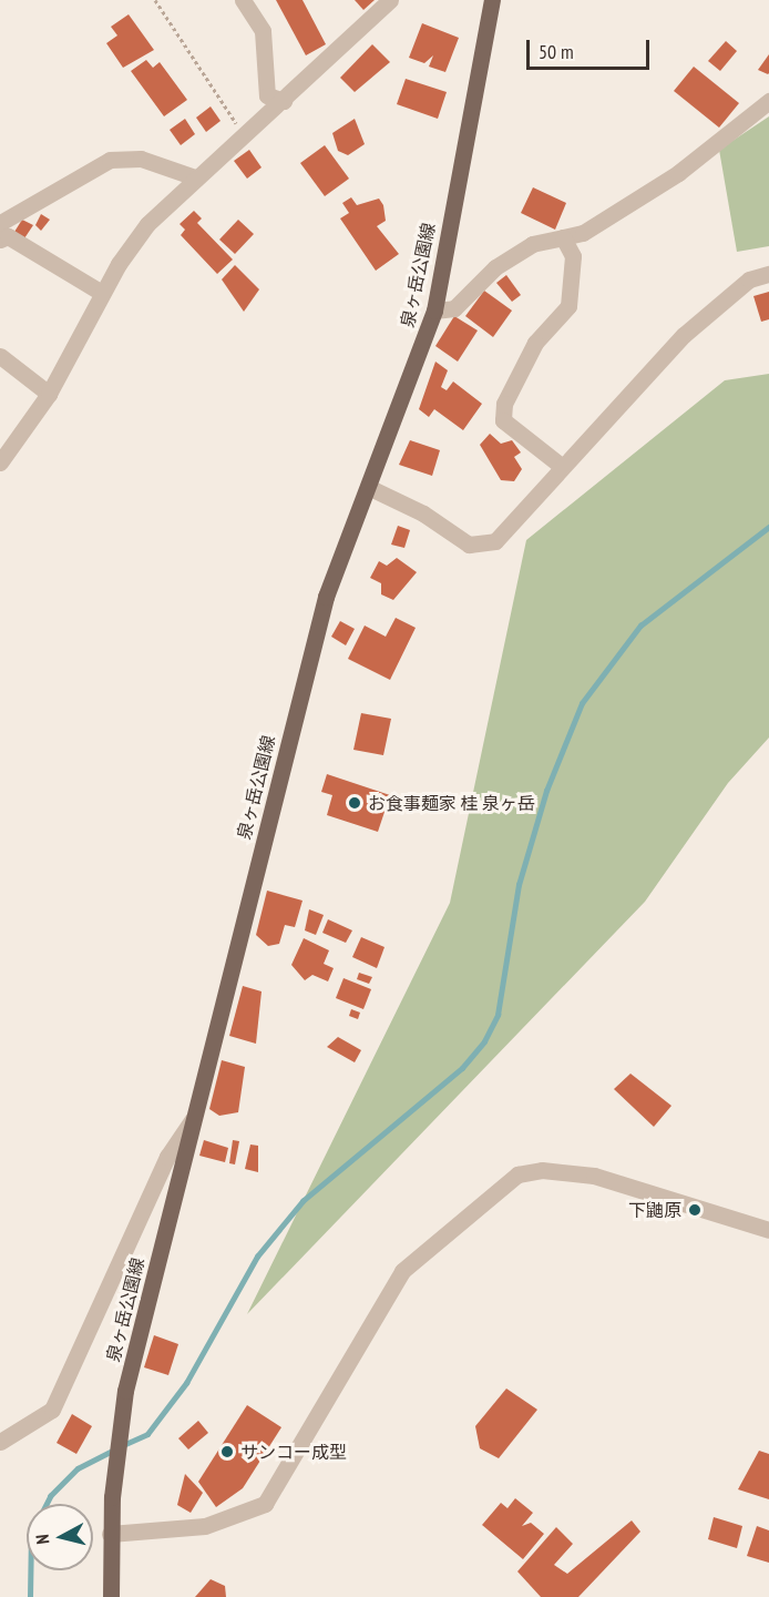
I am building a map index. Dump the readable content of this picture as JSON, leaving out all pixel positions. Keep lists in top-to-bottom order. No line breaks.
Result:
{"streets":{"main road":["泉ヶ岳公園線"]},"places":["お食事麺家 桂 泉ヶ岳","下鼬原","サンコー成型"],"scale_bar":"50 m","north":"left"}
